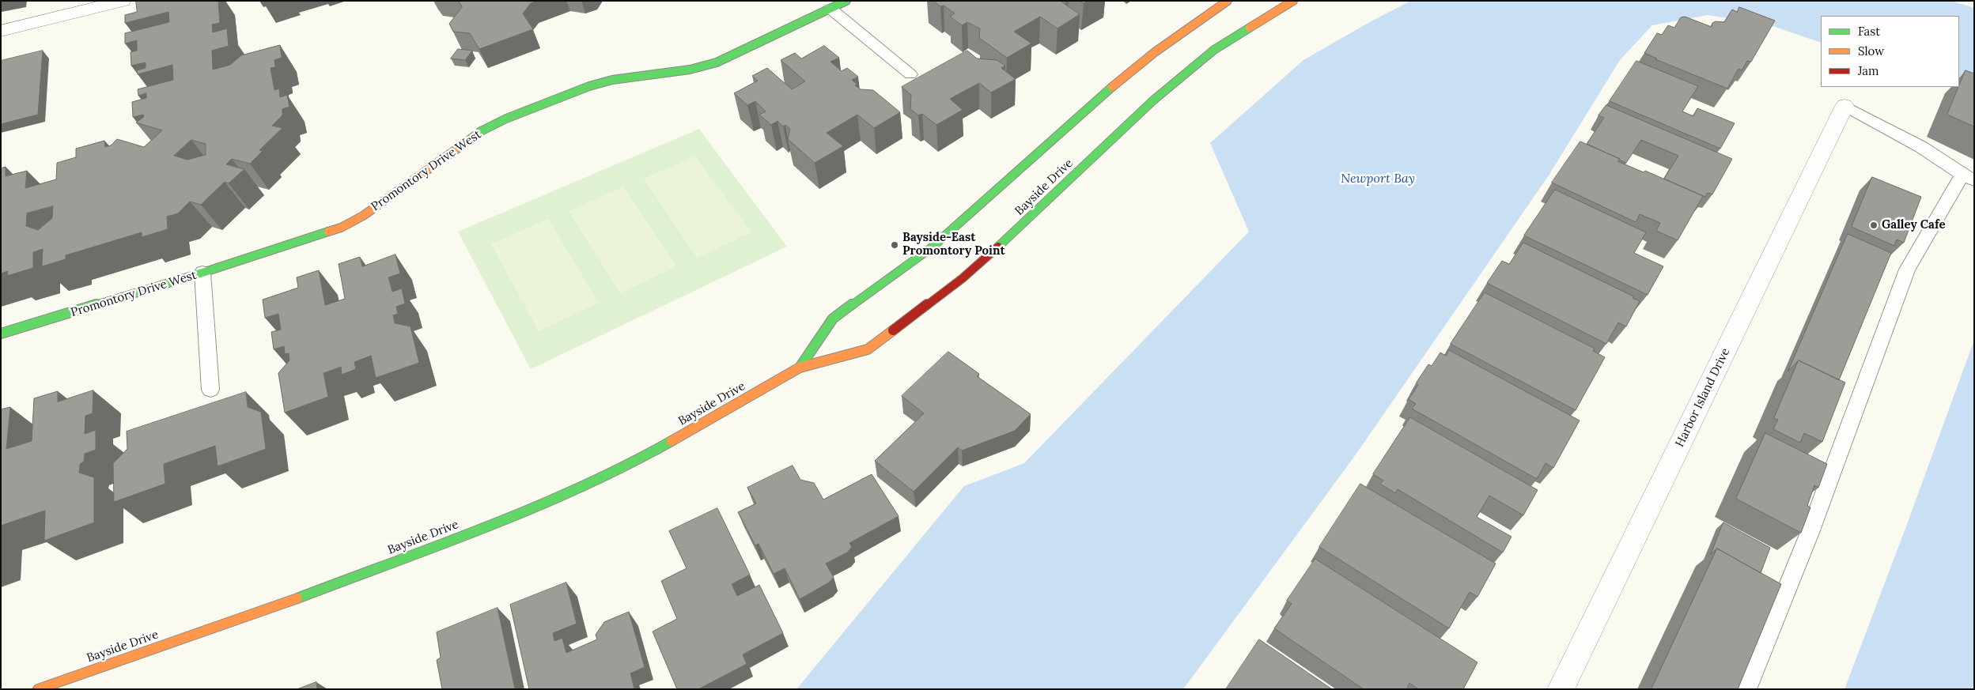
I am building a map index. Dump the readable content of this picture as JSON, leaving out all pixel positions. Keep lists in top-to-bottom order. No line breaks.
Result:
{"streets":{"main road":["Promontory Drive West","Bayside Drive"],"street":["Harbor Island Drive"]},"water":["Newport Bay"],"places":["Galley Cafe","Bayside-East Promontory Point"],"legend":["Fast","Slow","Jam"]}
